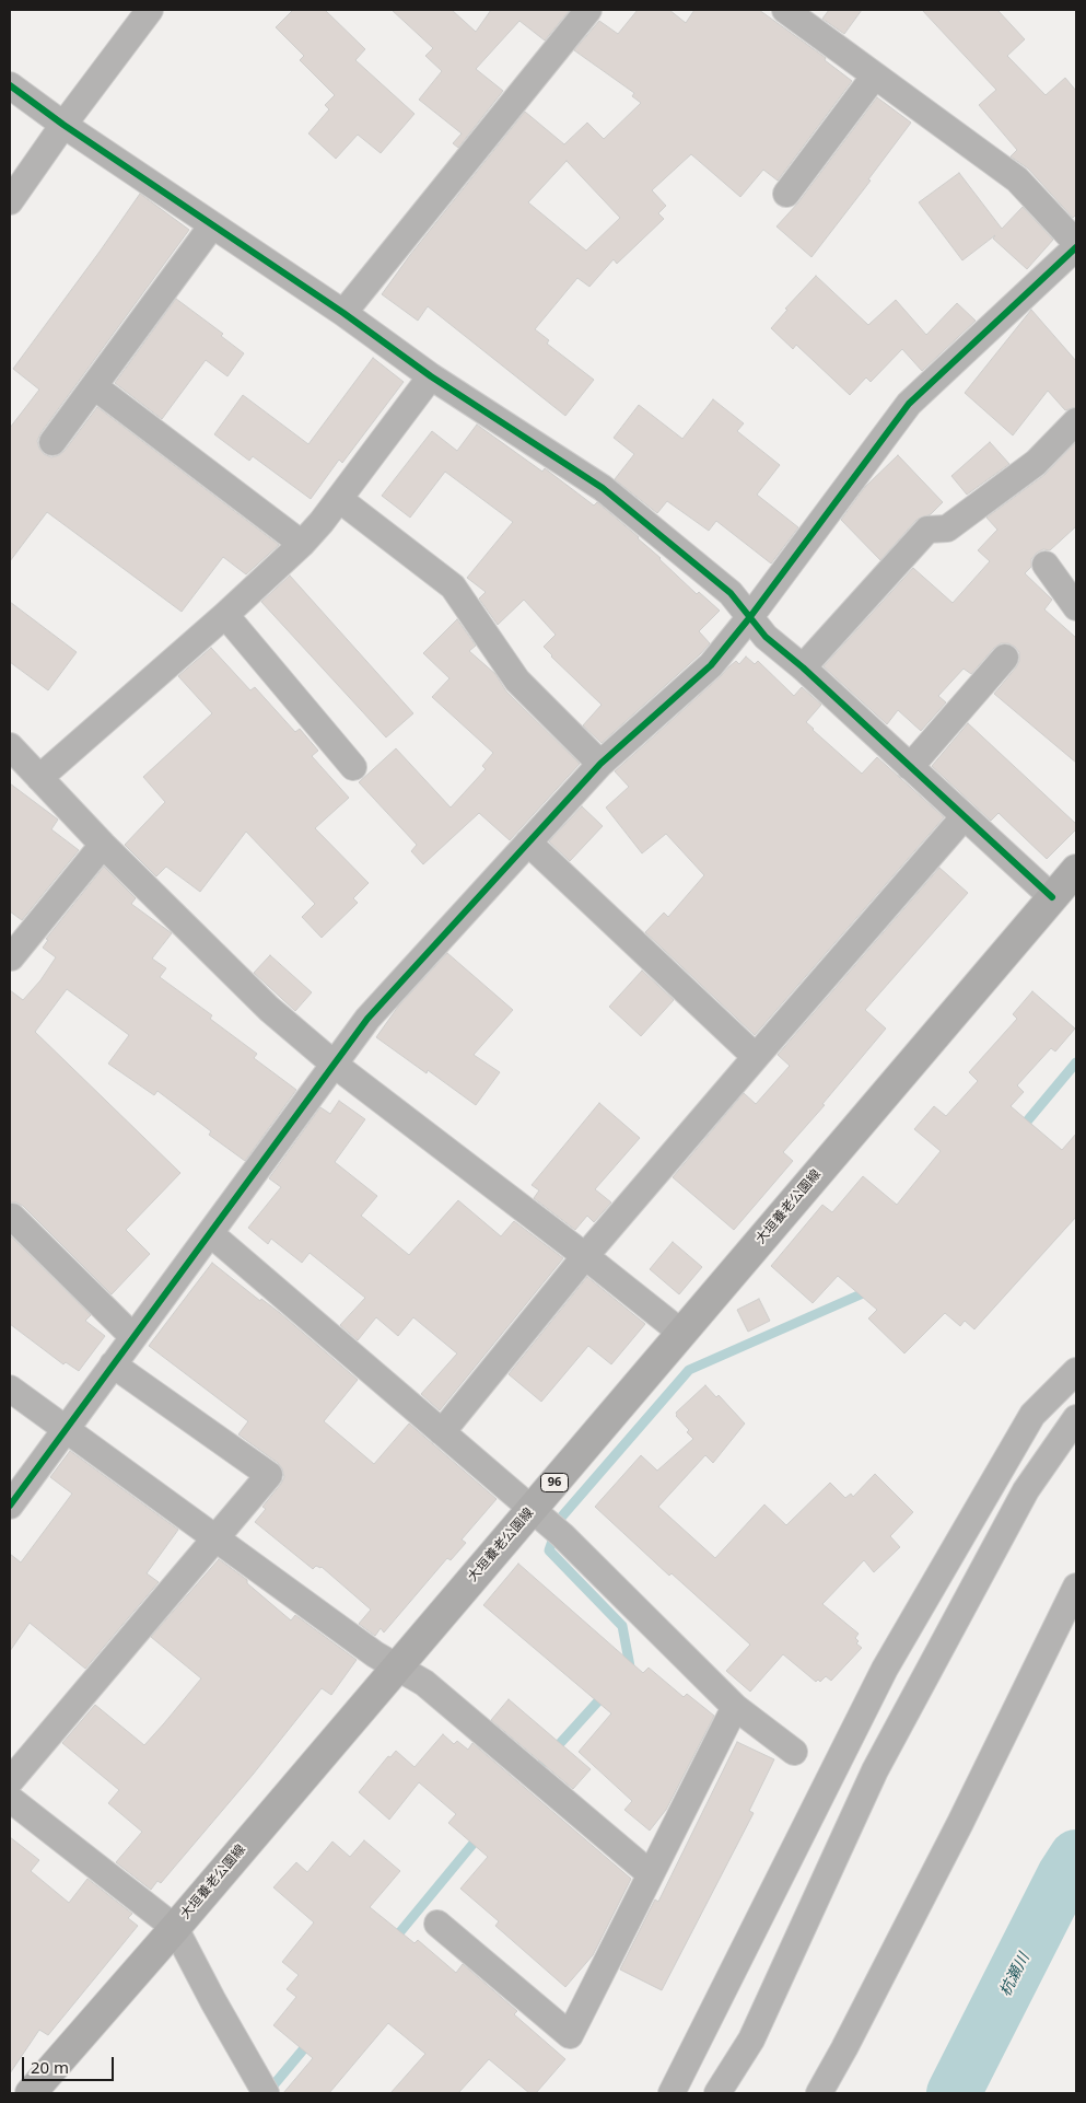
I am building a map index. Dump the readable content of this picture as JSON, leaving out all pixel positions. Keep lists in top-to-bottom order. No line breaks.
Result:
{"streets":{"main road":["大垣養老公園線","96"]},"water":["杭瀬川"],"scale_bar":"20 m"}
